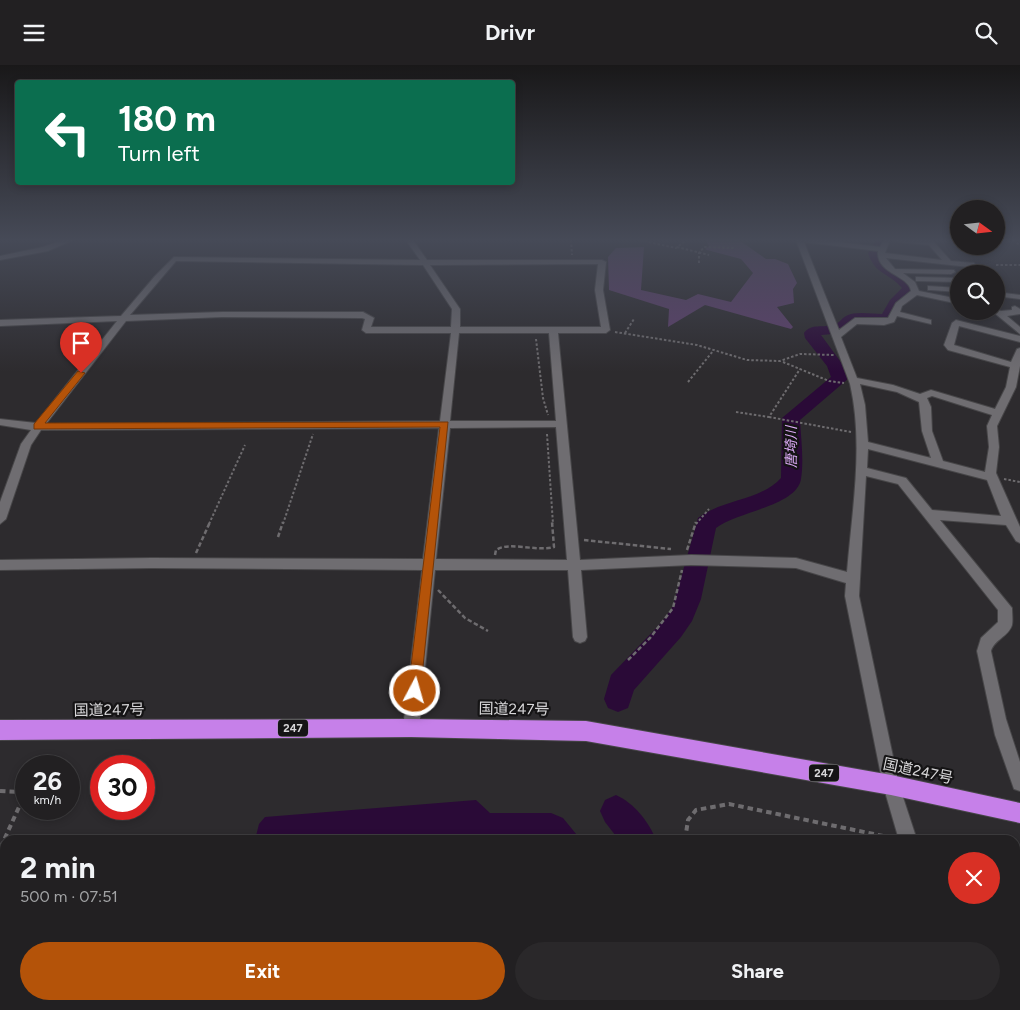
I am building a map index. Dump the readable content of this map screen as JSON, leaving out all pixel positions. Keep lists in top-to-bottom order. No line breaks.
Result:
{"streets":{"highway":["国道247号","247"]},"water":["唐埼川"],"north":"right","page":{"header":"Drivr","turn":["180 m","Turn left"],"speed":"26 km/h","limit":"30","heading":["2 min","500 m · 07:51"],"buttons":["Exit","Share"]}}
